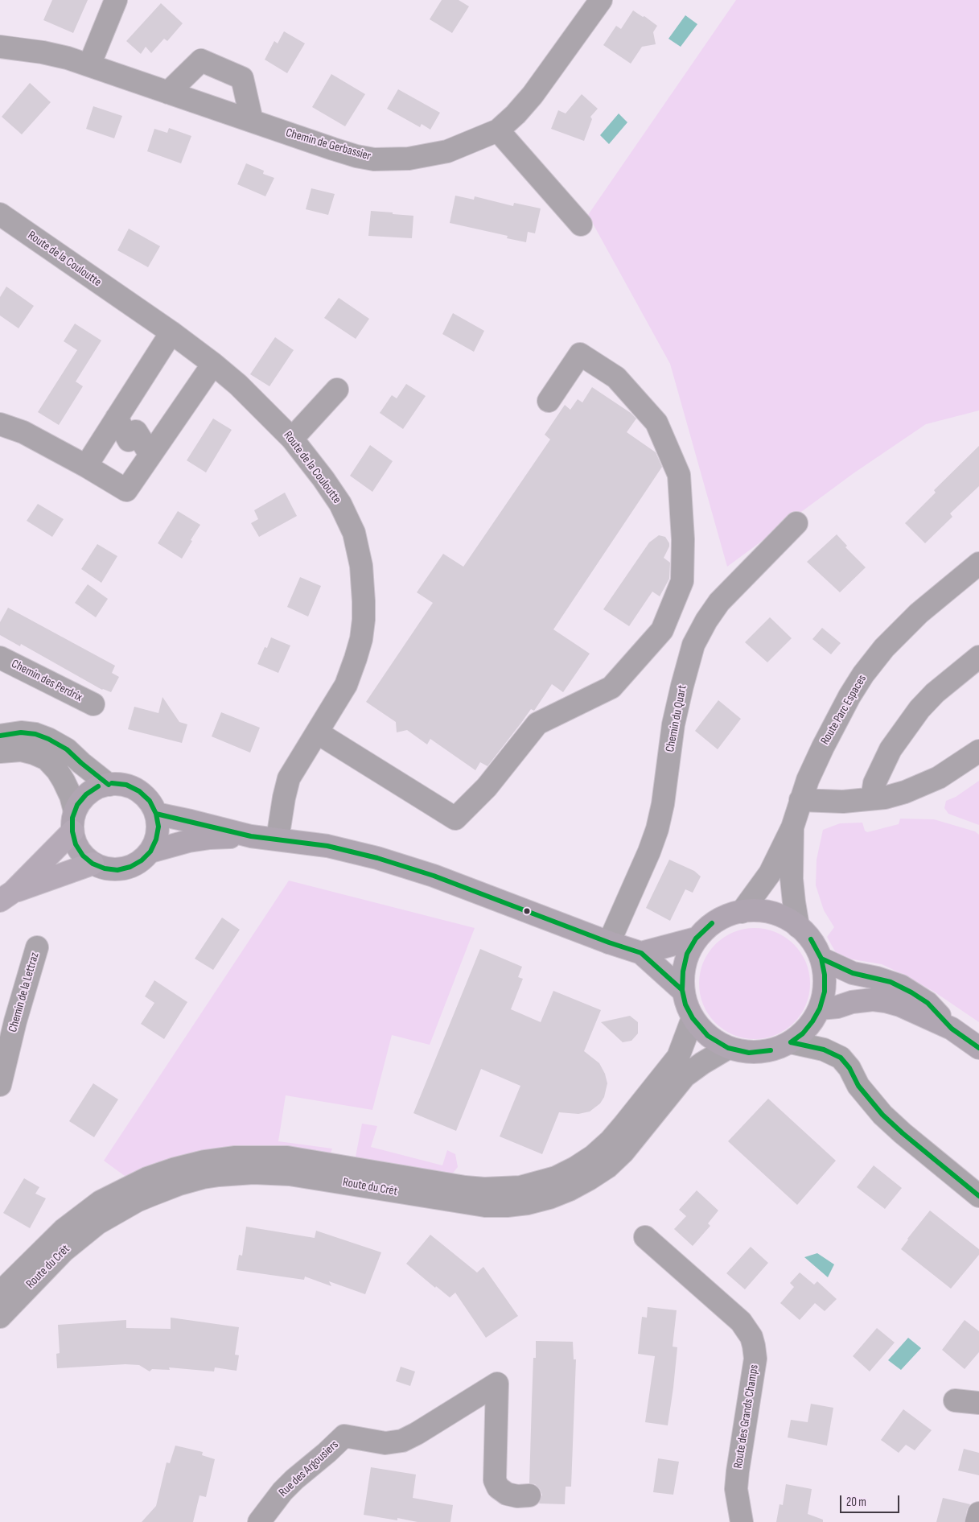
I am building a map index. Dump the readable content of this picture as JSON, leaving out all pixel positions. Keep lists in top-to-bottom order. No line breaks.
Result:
{"streets":{"street":["Chemin de Gerbassier","Route de la Couloutte","Chemin des Perdrix","Route Parc Espaces","Chemin du Quart","Chemin de la Lettraz","Route du Crêt","Route des Grands Champs","Rue des Argousiers"]},"crossings":[["Route Parc Espaces","Route du Crêt"]],"scale_bar":"20 m"}
